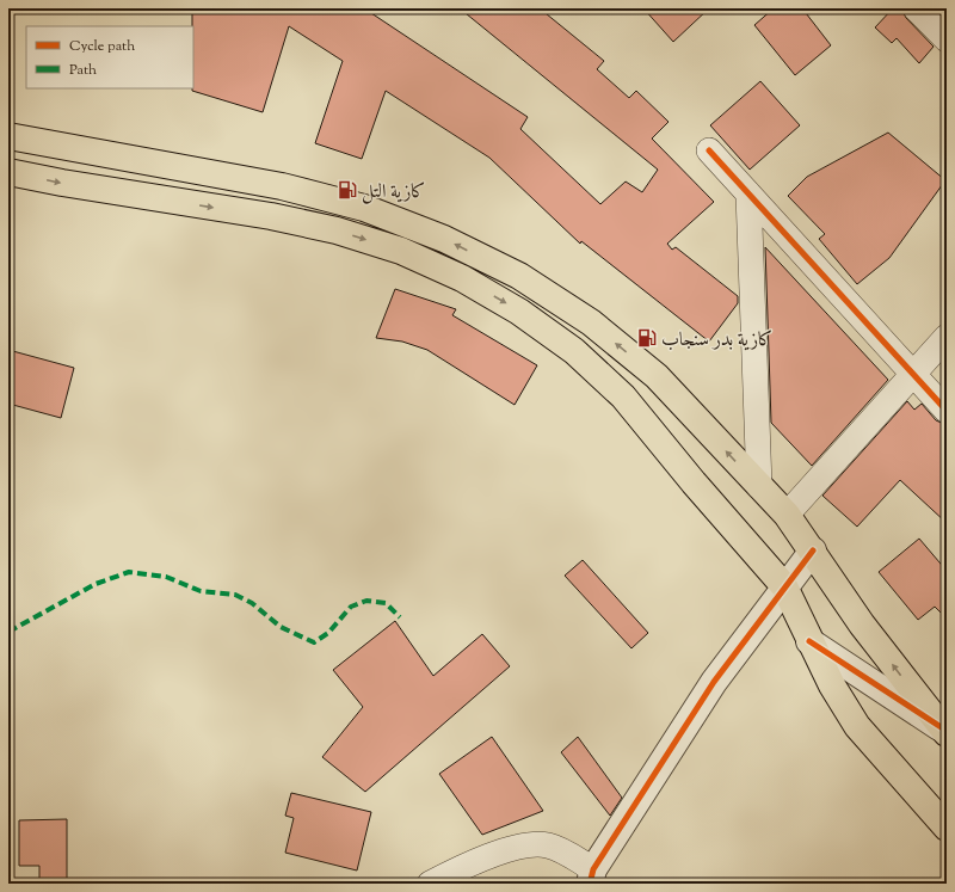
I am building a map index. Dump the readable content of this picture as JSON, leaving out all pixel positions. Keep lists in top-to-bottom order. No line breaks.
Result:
{"places":{"fuel station":["كازية التل","كازية بدر سنجاب"]},"legend":["Cycle path","Path"]}
